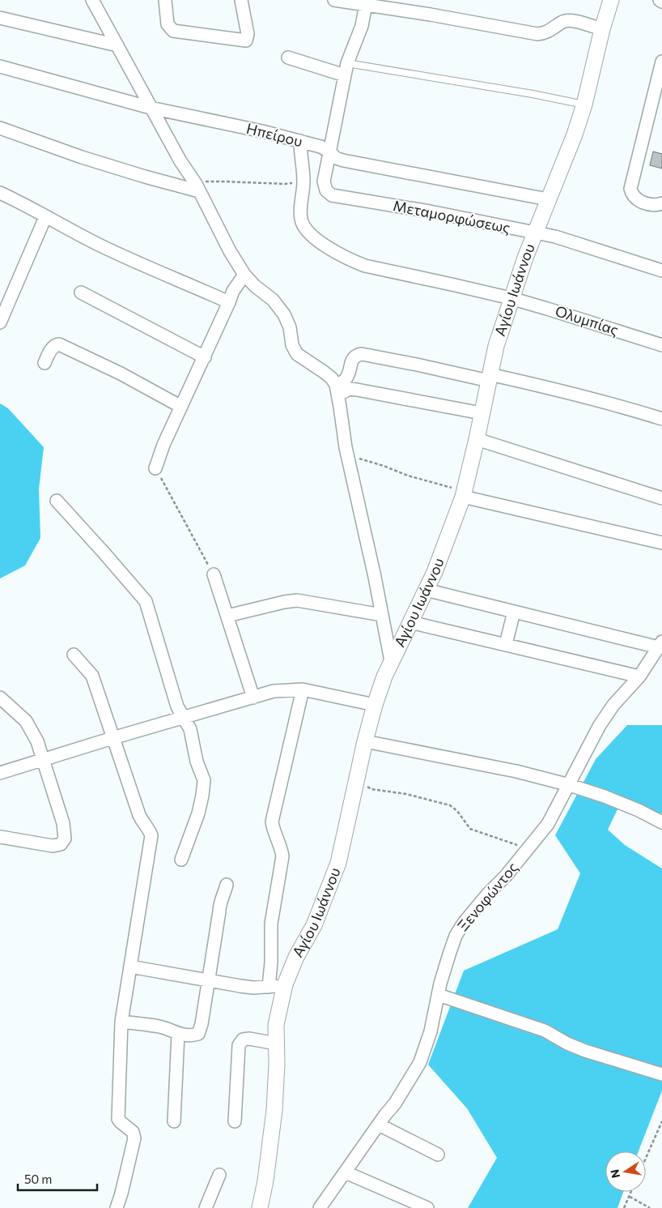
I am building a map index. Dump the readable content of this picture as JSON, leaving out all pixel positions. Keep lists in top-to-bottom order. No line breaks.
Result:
{"streets":{"street":["Ηπείρου","Μεταμορφώσεως","Αγίου Ιωάννου","Ολυμπίας","Ξενοφώντος"]},"crossings":[["Ηπείρου","Μεταμορφώσεως"],["Ηπείρου","Αγίου Ιωάννου"],["Ηπείρου","Ολυμπίας"],["Μεταμορφώσεως","Αγίου Ιωάννου"],["Αγίου Ιωάννου","Ολυμπίας"]],"scale_bar":"50 m","north":"left"}
